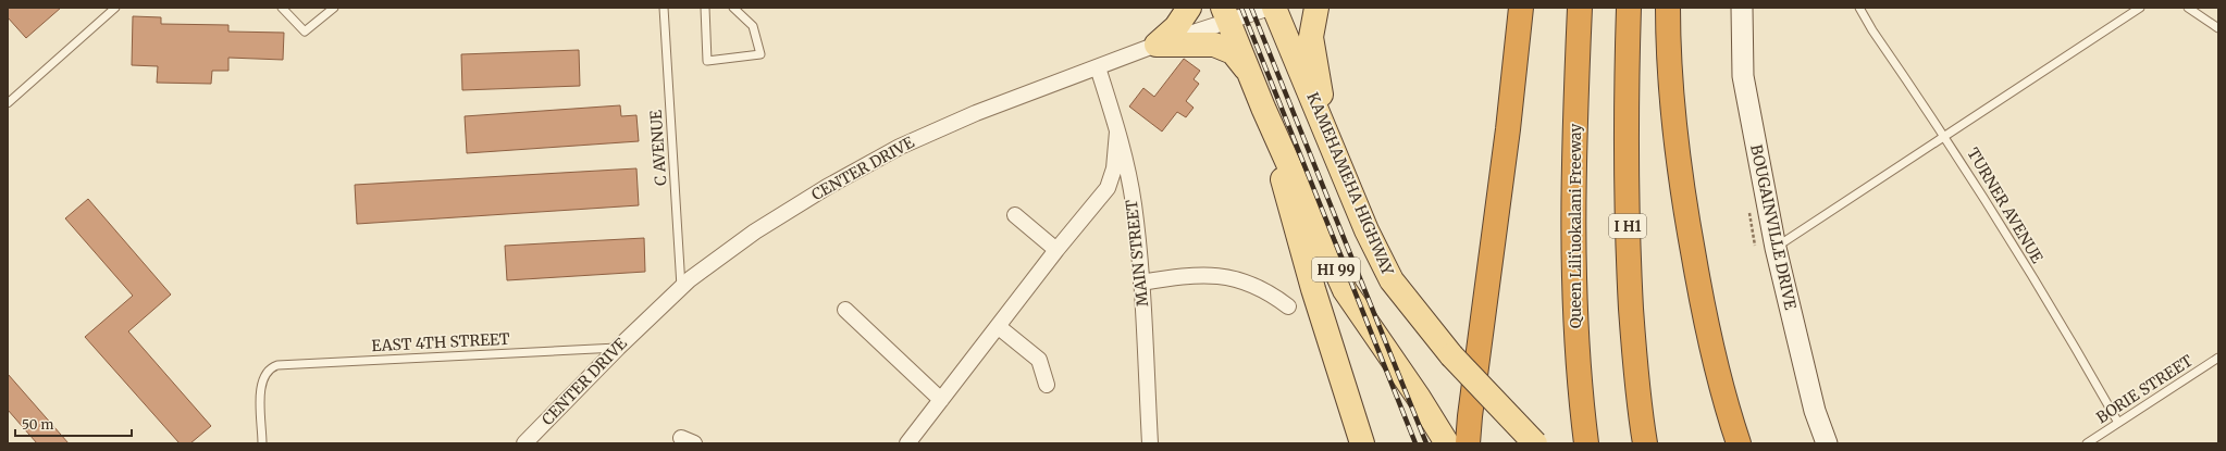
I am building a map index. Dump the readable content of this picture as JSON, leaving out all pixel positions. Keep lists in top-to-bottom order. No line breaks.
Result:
{"streets":{"highway":["Queen Liliʻuokalani Freeway","I H1"],"main road":["KAMEHAMEHA HIGHWAY","HI 99"],"street":["CENTER DRIVE","BOUGAINVILLE DRIVE","MAIN STREET"],"lane":["C AVENUE","TURNER AVENUE","EAST 4TH STREET","BORIE STREET"]},"crossings":[["C AVENUE","CENTER DRIVE"],["CENTER DRIVE","MAIN STREET"],["CENTER DRIVE","HI 99"],["CENTER DRIVE","EAST 4TH STREET"],["TURNER AVENUE","BORIE STREET"]],"scale_bar":"50 m"}
